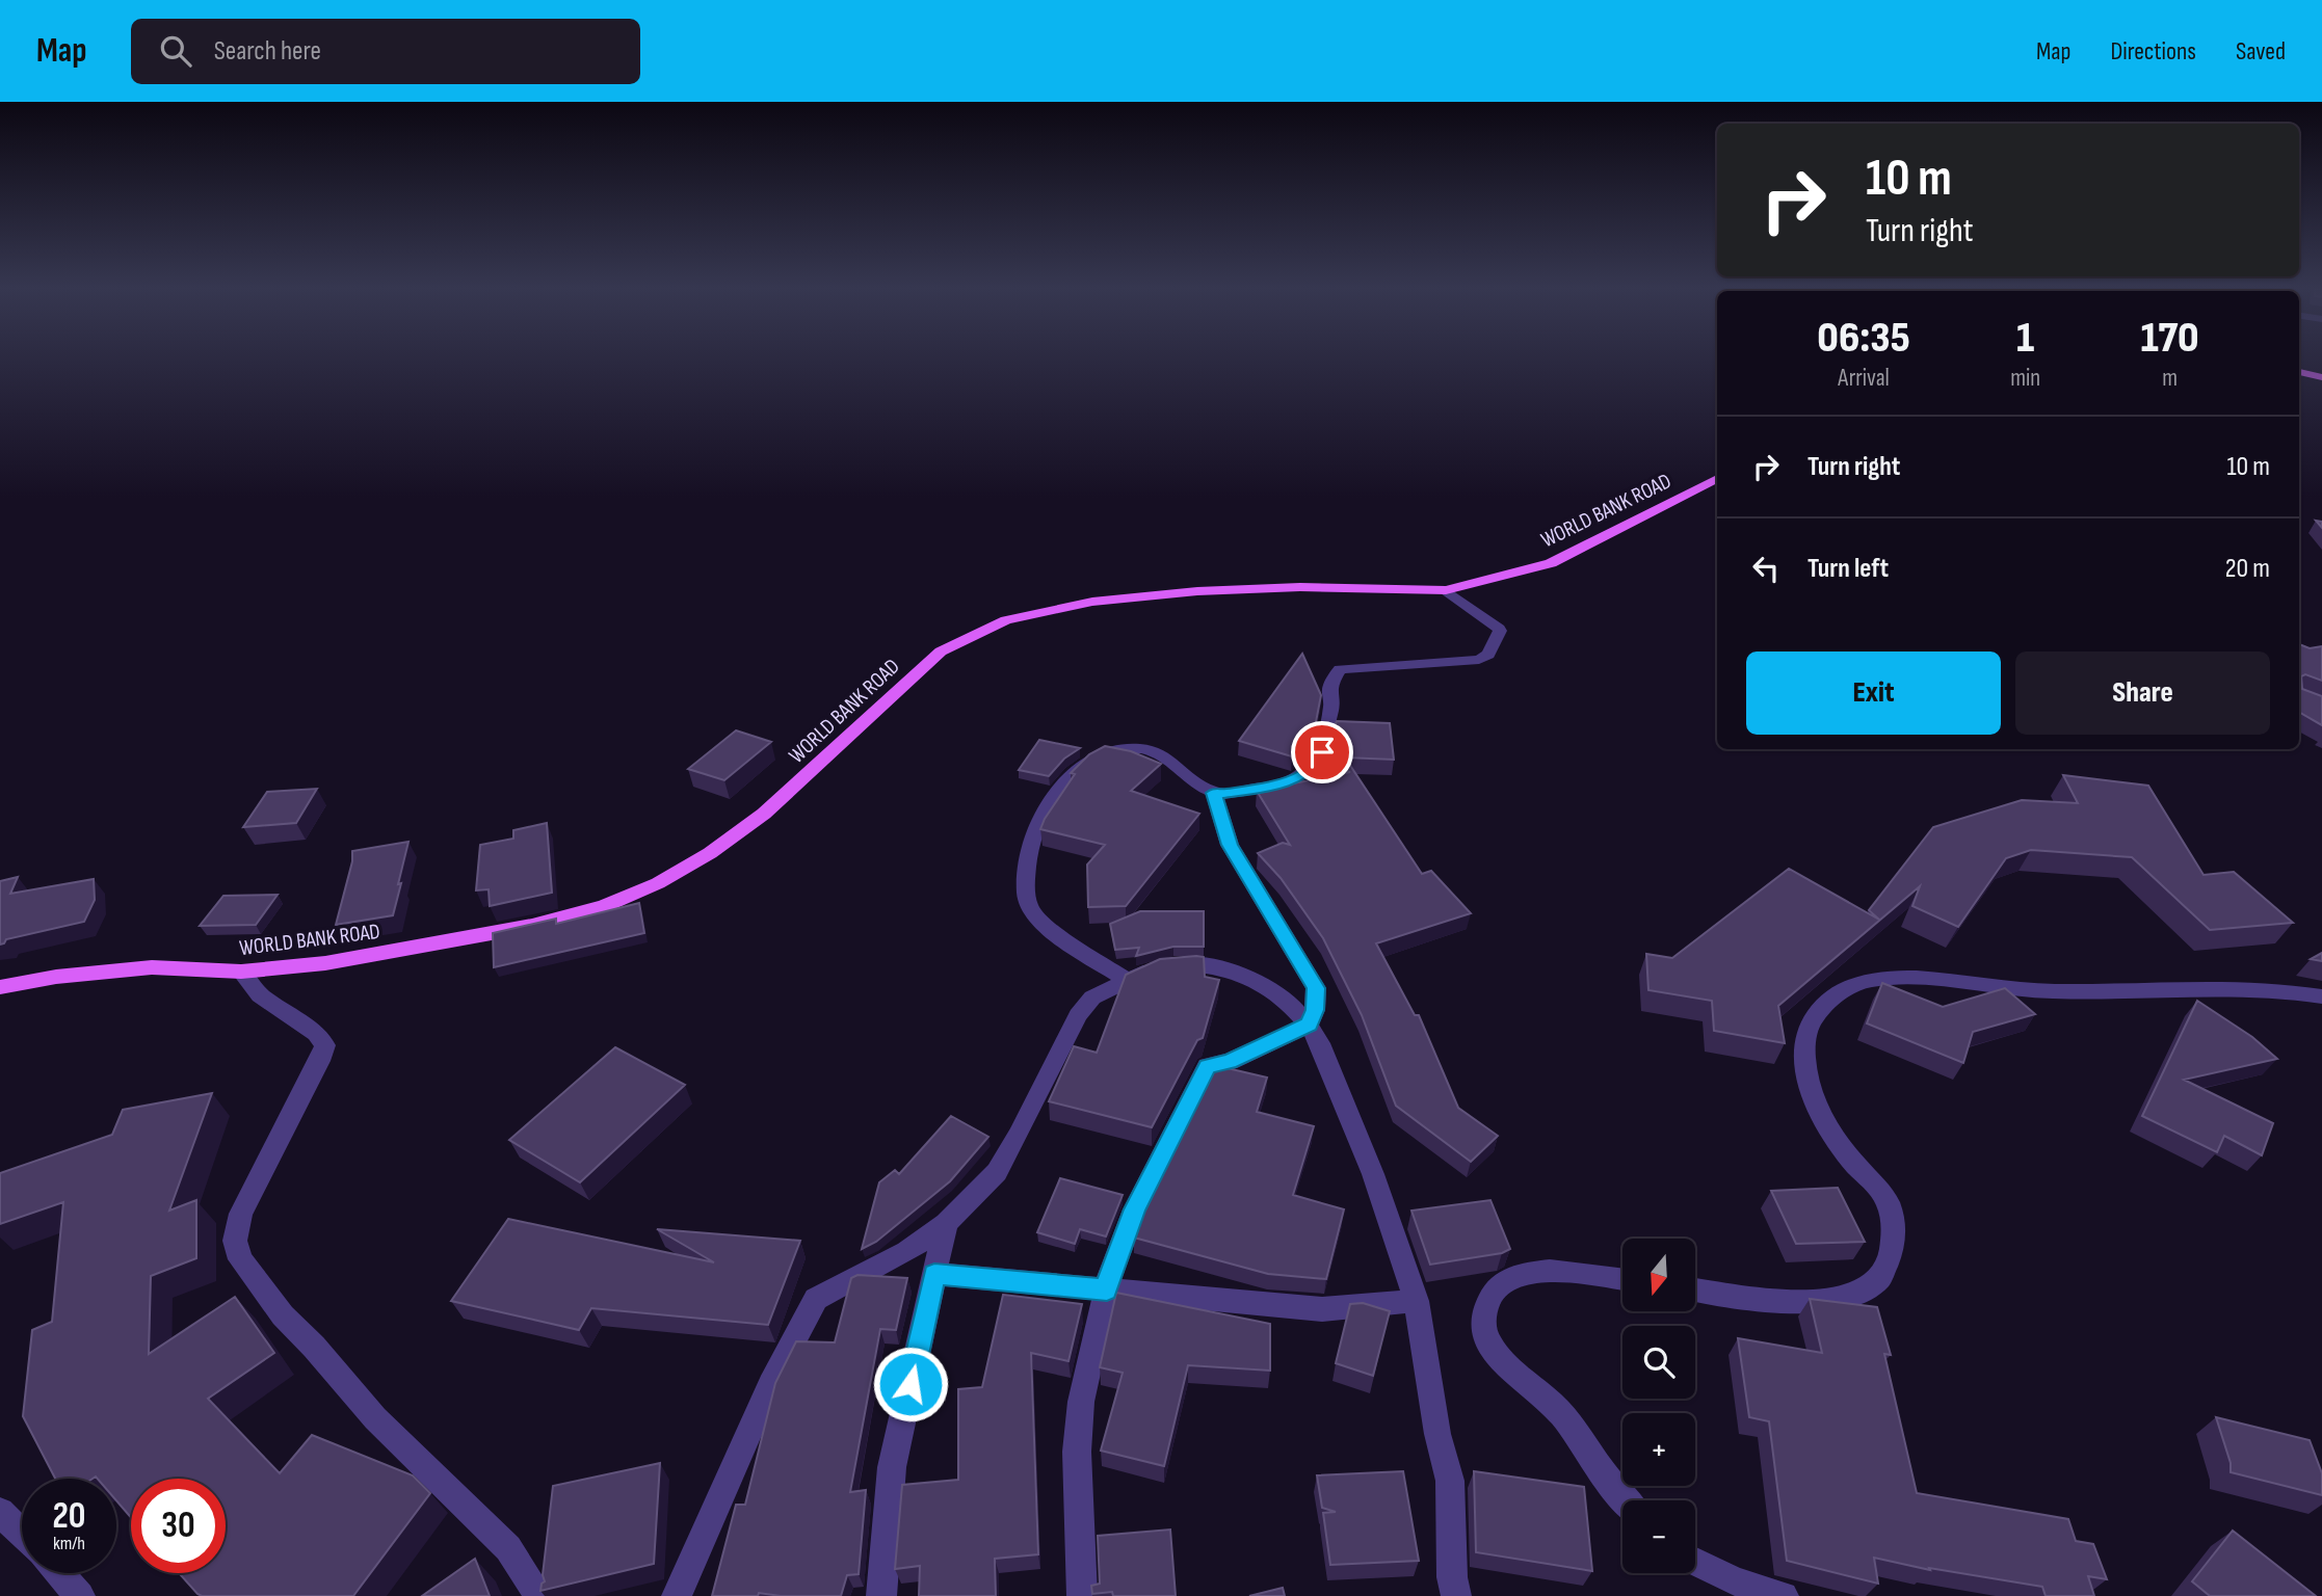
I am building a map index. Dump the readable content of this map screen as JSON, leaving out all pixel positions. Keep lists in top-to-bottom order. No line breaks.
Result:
{"streets":{"main road":["WORLD BANK ROAD"]},"north":"bottom","page":{"header":"Map","search":"Search here","nav":["Map","Directions","Saved"],"turn":["10 m","Turn right"],"eta":["06:35","Arrival","1","min","170","m"],"list":[{"name":"Turn right","value":"10 m"},{"name":"Turn left","value":"20 m"}],"buttons":["Exit","Share"],"map_buttons":["+","−"],"speed":"20 km/h","limit":"30"}}
